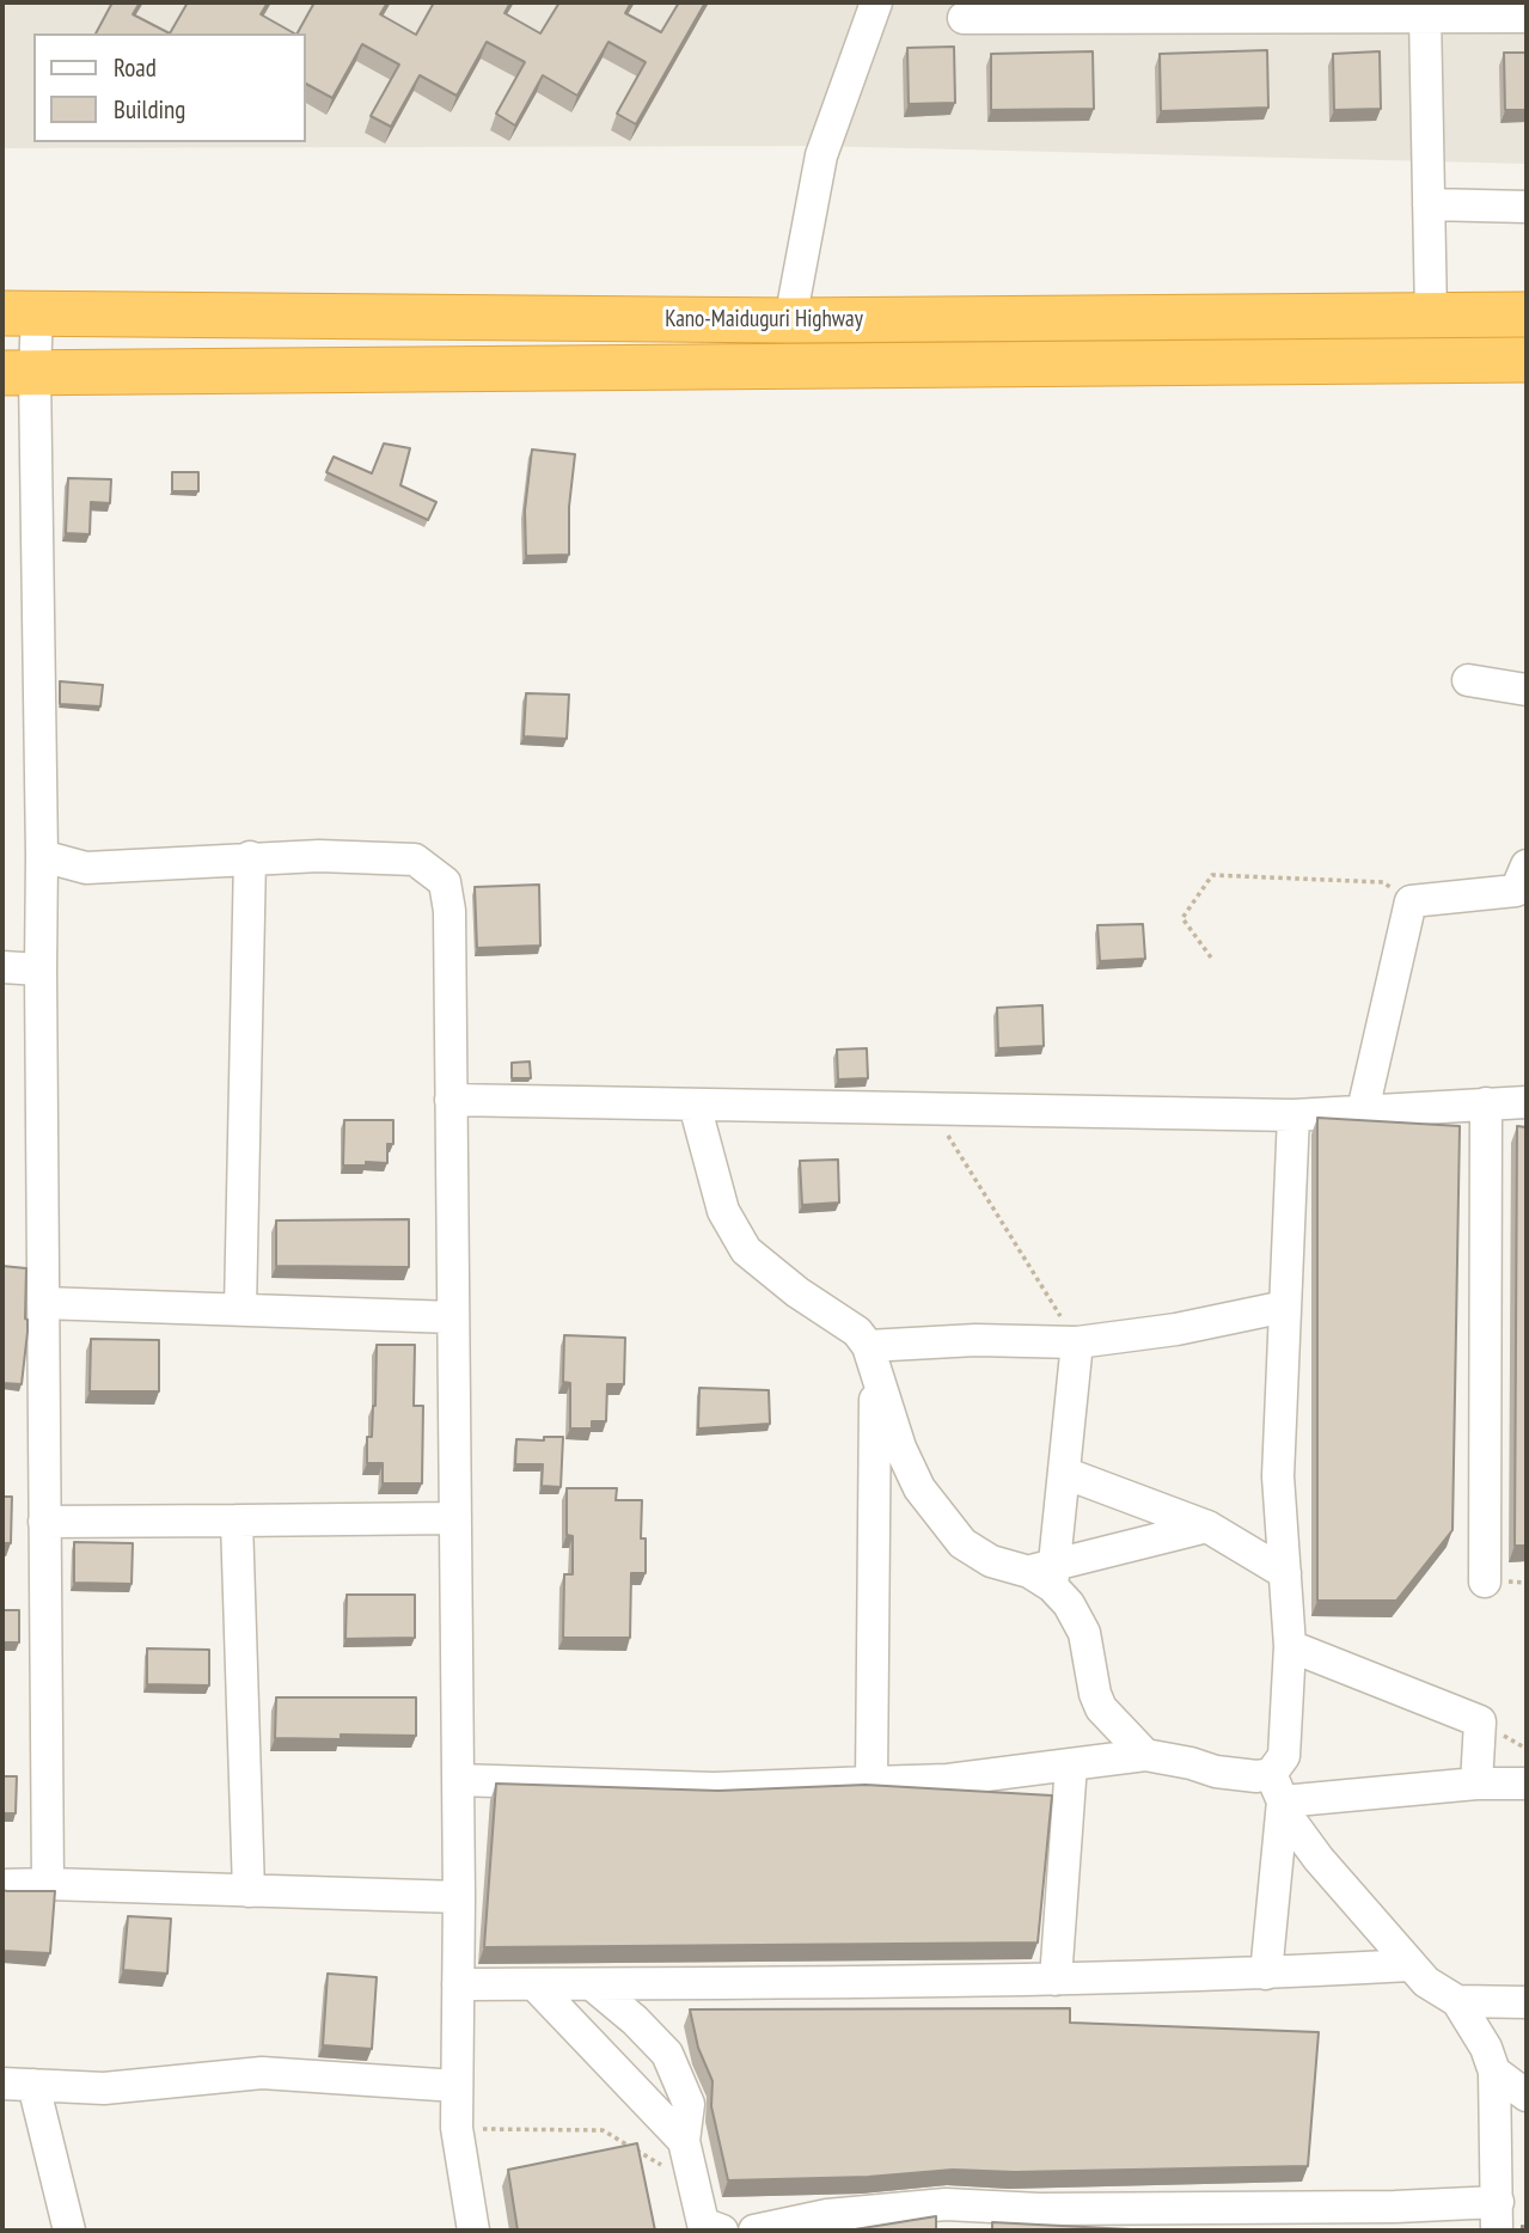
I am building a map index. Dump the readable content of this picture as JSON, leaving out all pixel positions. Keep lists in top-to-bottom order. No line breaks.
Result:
{"streets":{"highway":["Kano-Maiduguri Highway"]},"legend":["Road","Building"]}
